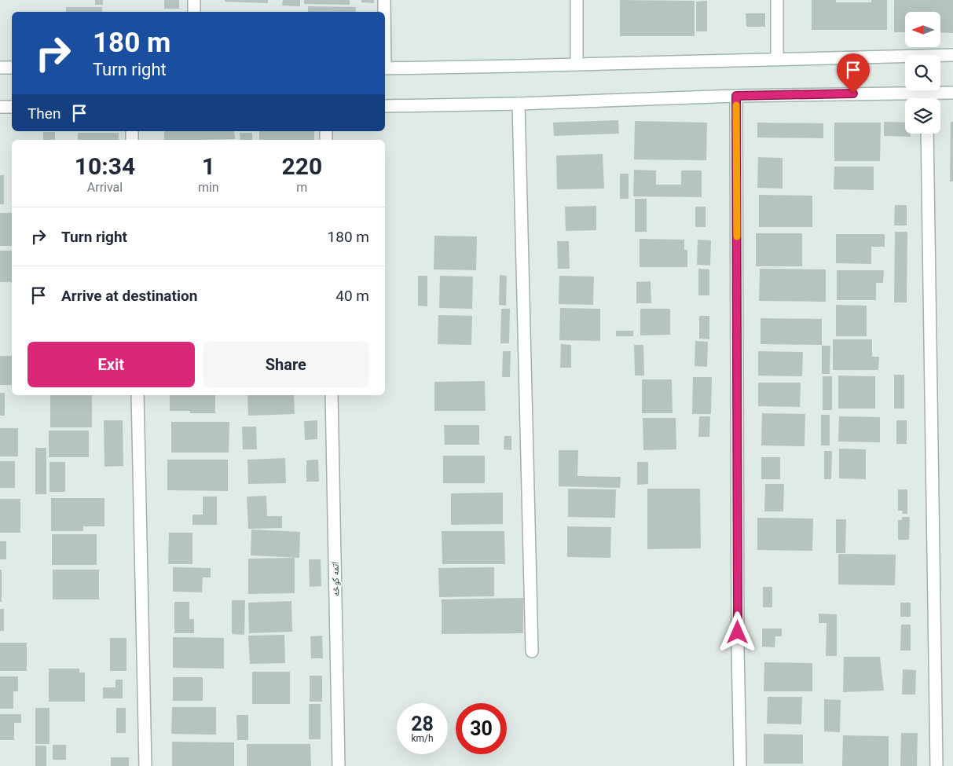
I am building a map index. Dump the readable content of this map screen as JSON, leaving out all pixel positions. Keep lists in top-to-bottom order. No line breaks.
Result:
{"streets":{"street":["اتمه کوڅه"]},"north":"left","page":{"turn":["180 m","Turn right"],"then":"Then","eta":["10:34","Arrival","1","min","220","m"],"list":[{"name":"Turn right","value":"180 m"},{"name":"Arrive at destination","value":"40 m"}],"buttons":["Exit","Share"],"speed":"28 km/h","limit":"30"}}
